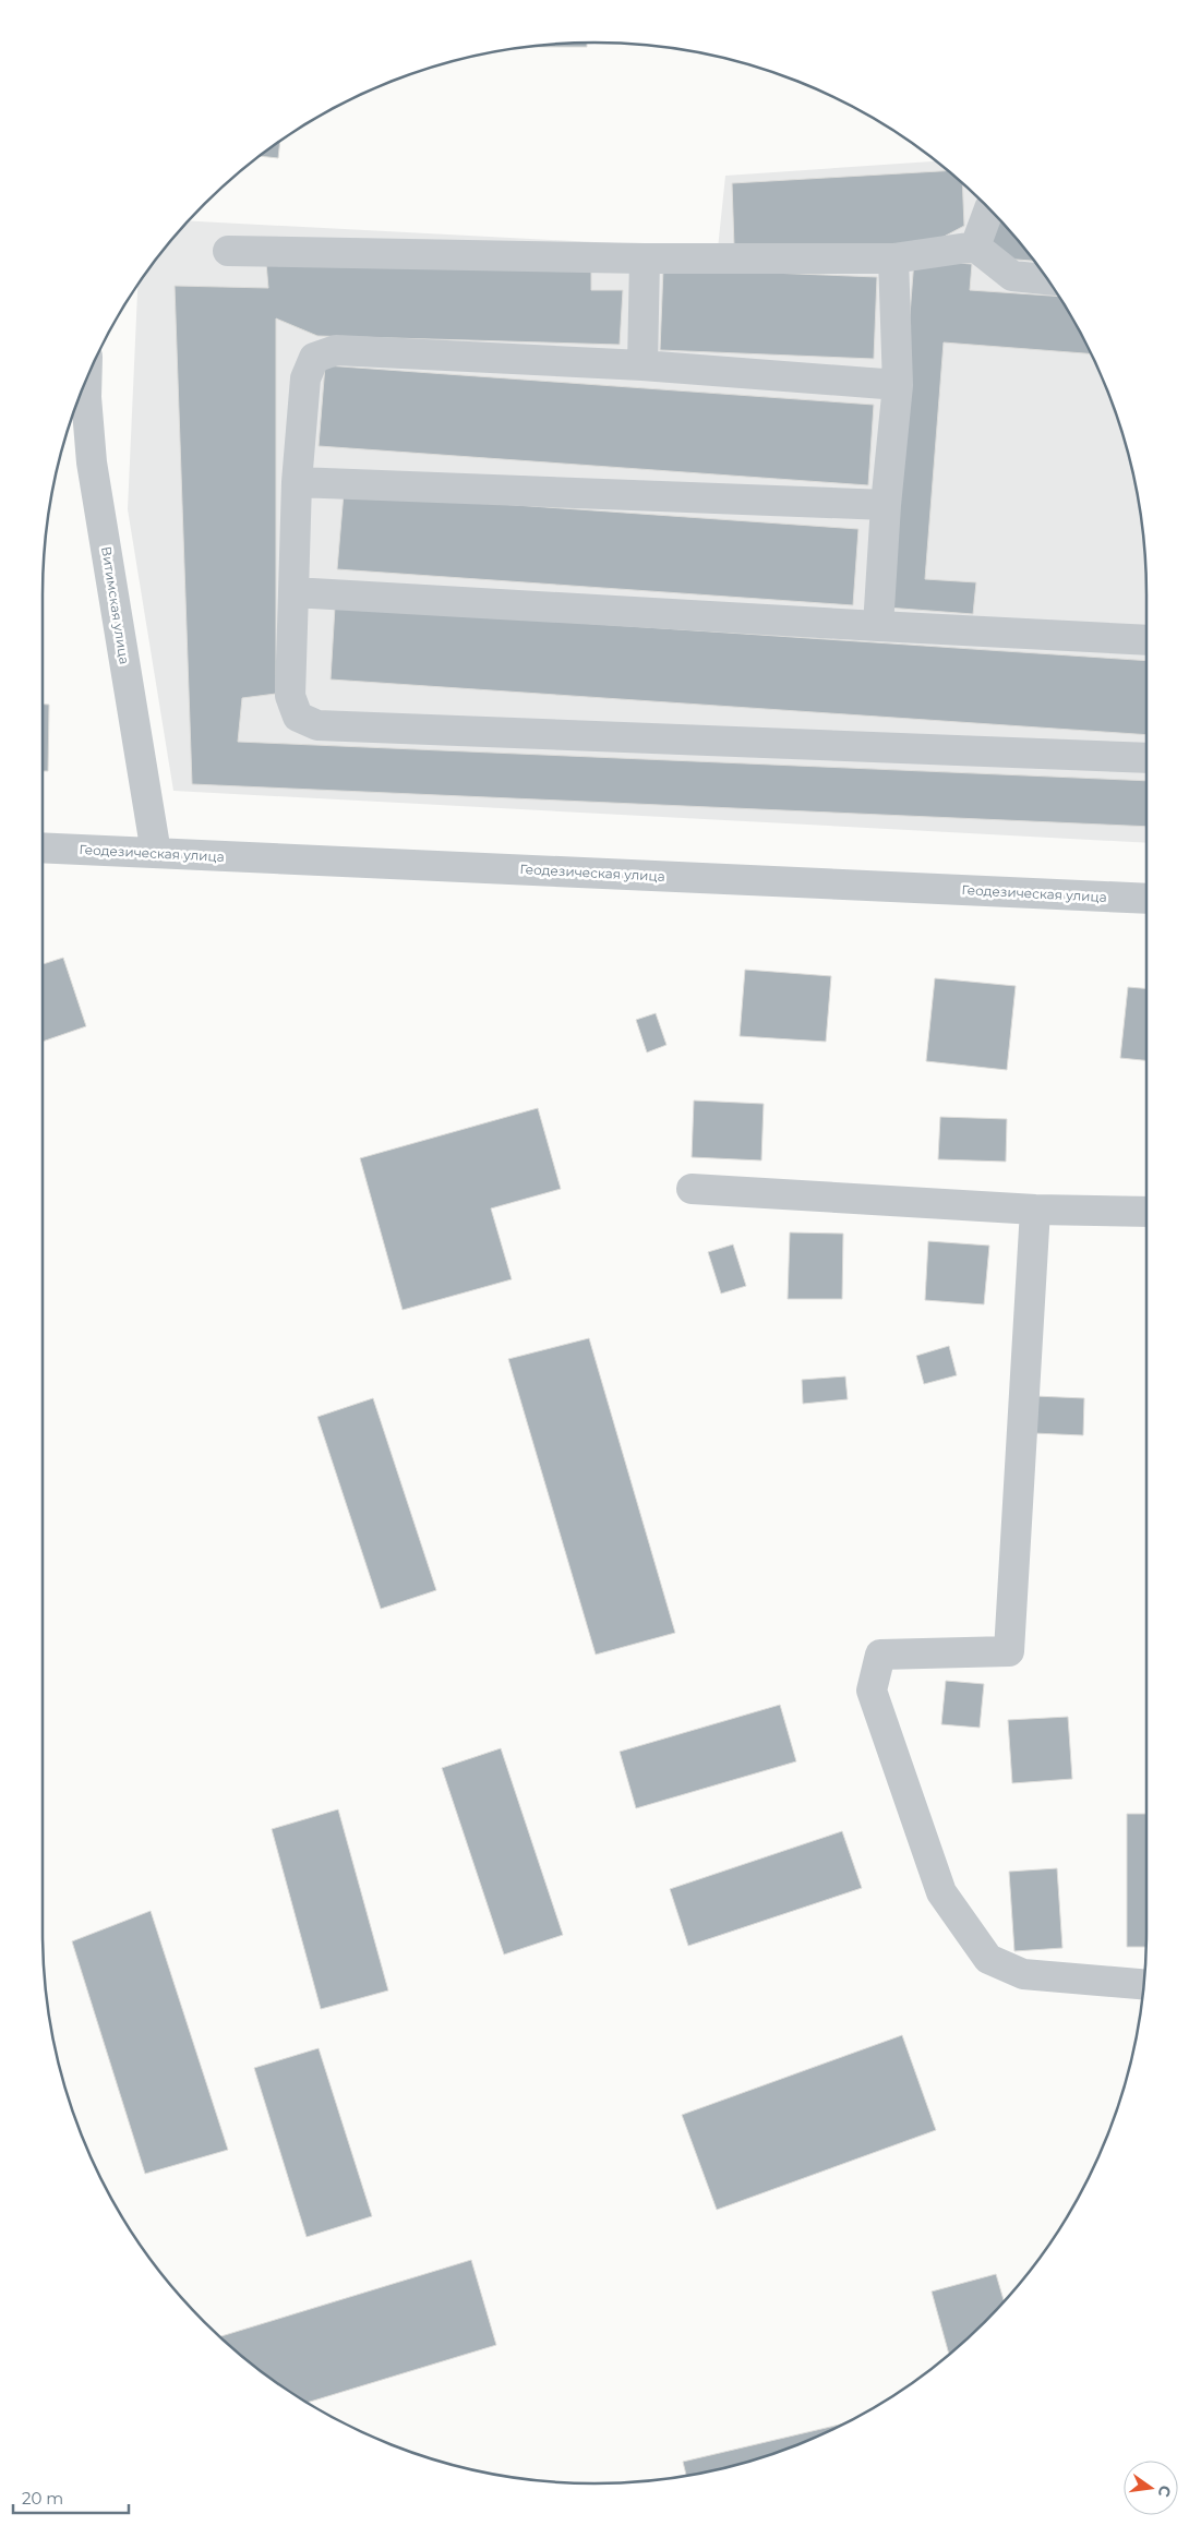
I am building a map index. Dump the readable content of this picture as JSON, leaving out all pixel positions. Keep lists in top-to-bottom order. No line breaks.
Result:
{"streets":{"street":["Витимская улица","Геодезическая улица"]},"crossings":[["Витимская улица","Геодезическая улица"]],"scale_bar":"20 m","north":"right"}
